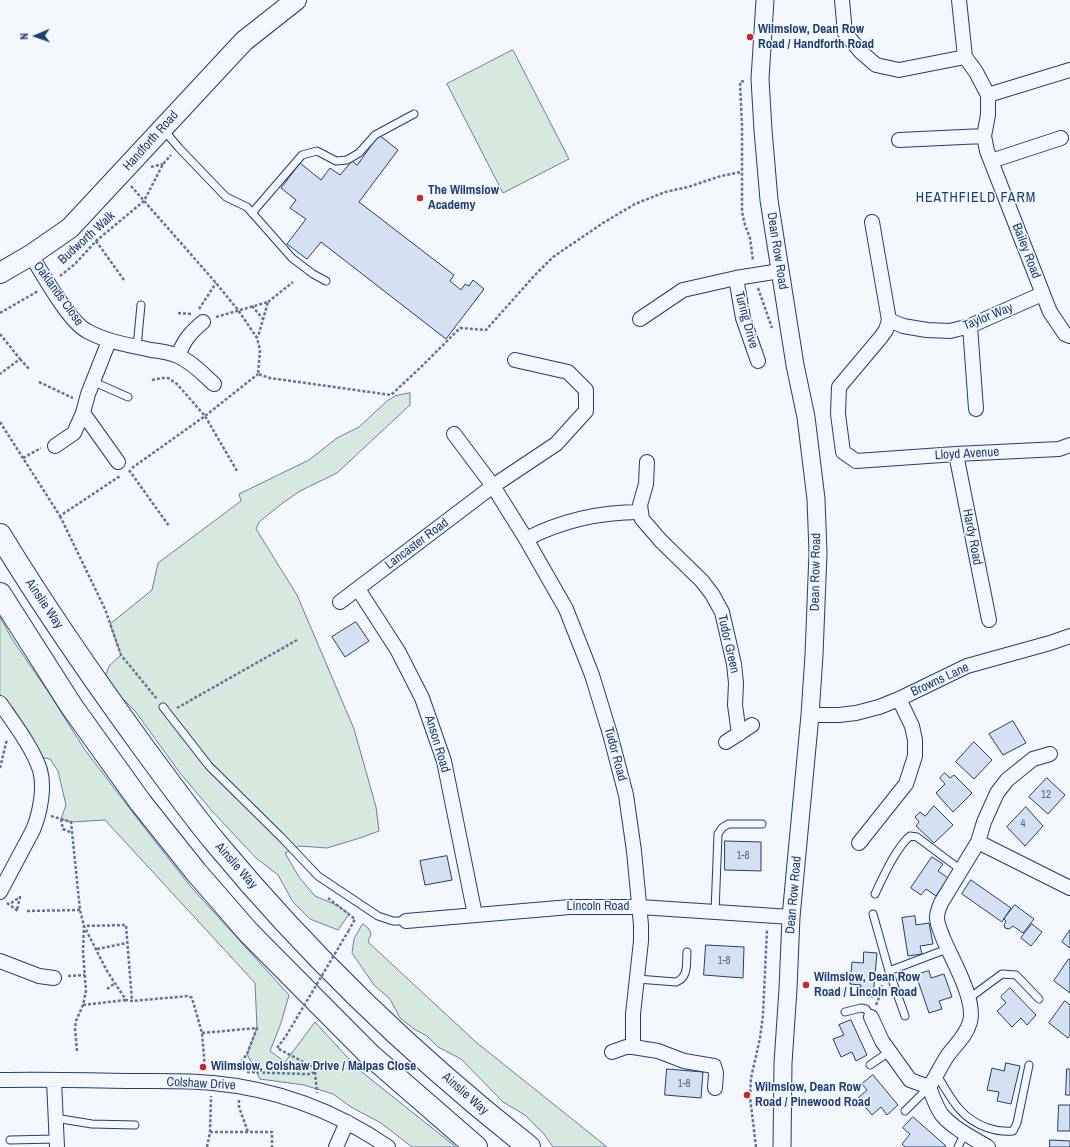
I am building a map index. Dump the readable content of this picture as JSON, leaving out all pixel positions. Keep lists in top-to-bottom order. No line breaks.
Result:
{"streets":{"highway":["Ainslie Way"],"main road":["Handforth Road"],"street":["Dean Row Road","Bailey Road","Oaklands Close","Taylor Way","Turing Drive","Lloyd Avenue","Hardy Road","Lancaster Road","Tudor Green","Browns Lane","Anson Road","Tudor Road","Lincoln Road","Colshaw Drive"],"path":["Budworth Walk"]},"crossings":[["Handforth Road","Oaklands Close"],["Budworth Walk","Oaklands Close"],["Dean Row Road","Turing Drive"],["Dean Row Road","Browns Lane"],["Dean Row Road","Lincoln Road"],["Bailey Road","Taylor Way"],["Taylor Way","Lloyd Avenue"],["Lloyd Avenue","Hardy Road"],["Lancaster Road","Anson Road"],["Lancaster Road","Tudor Road"],["Anson Road","Lincoln Road"],["Tudor Road","Lincoln Road"]],"districts":["HEATHFIELD FARM"],"places":["Wilmslow, Dean Row Road / Handforth Road","The Wilmslow Academy","Wilmslow, Dean Row Road / Lincoln Road","Wilmslow, Colshaw Drive / Malpas Close","Wilmslow, Dean Row Road / Pinewood Road"],"house_numbers":["12","4","1-8","1-8","1-8"],"north":"left"}
